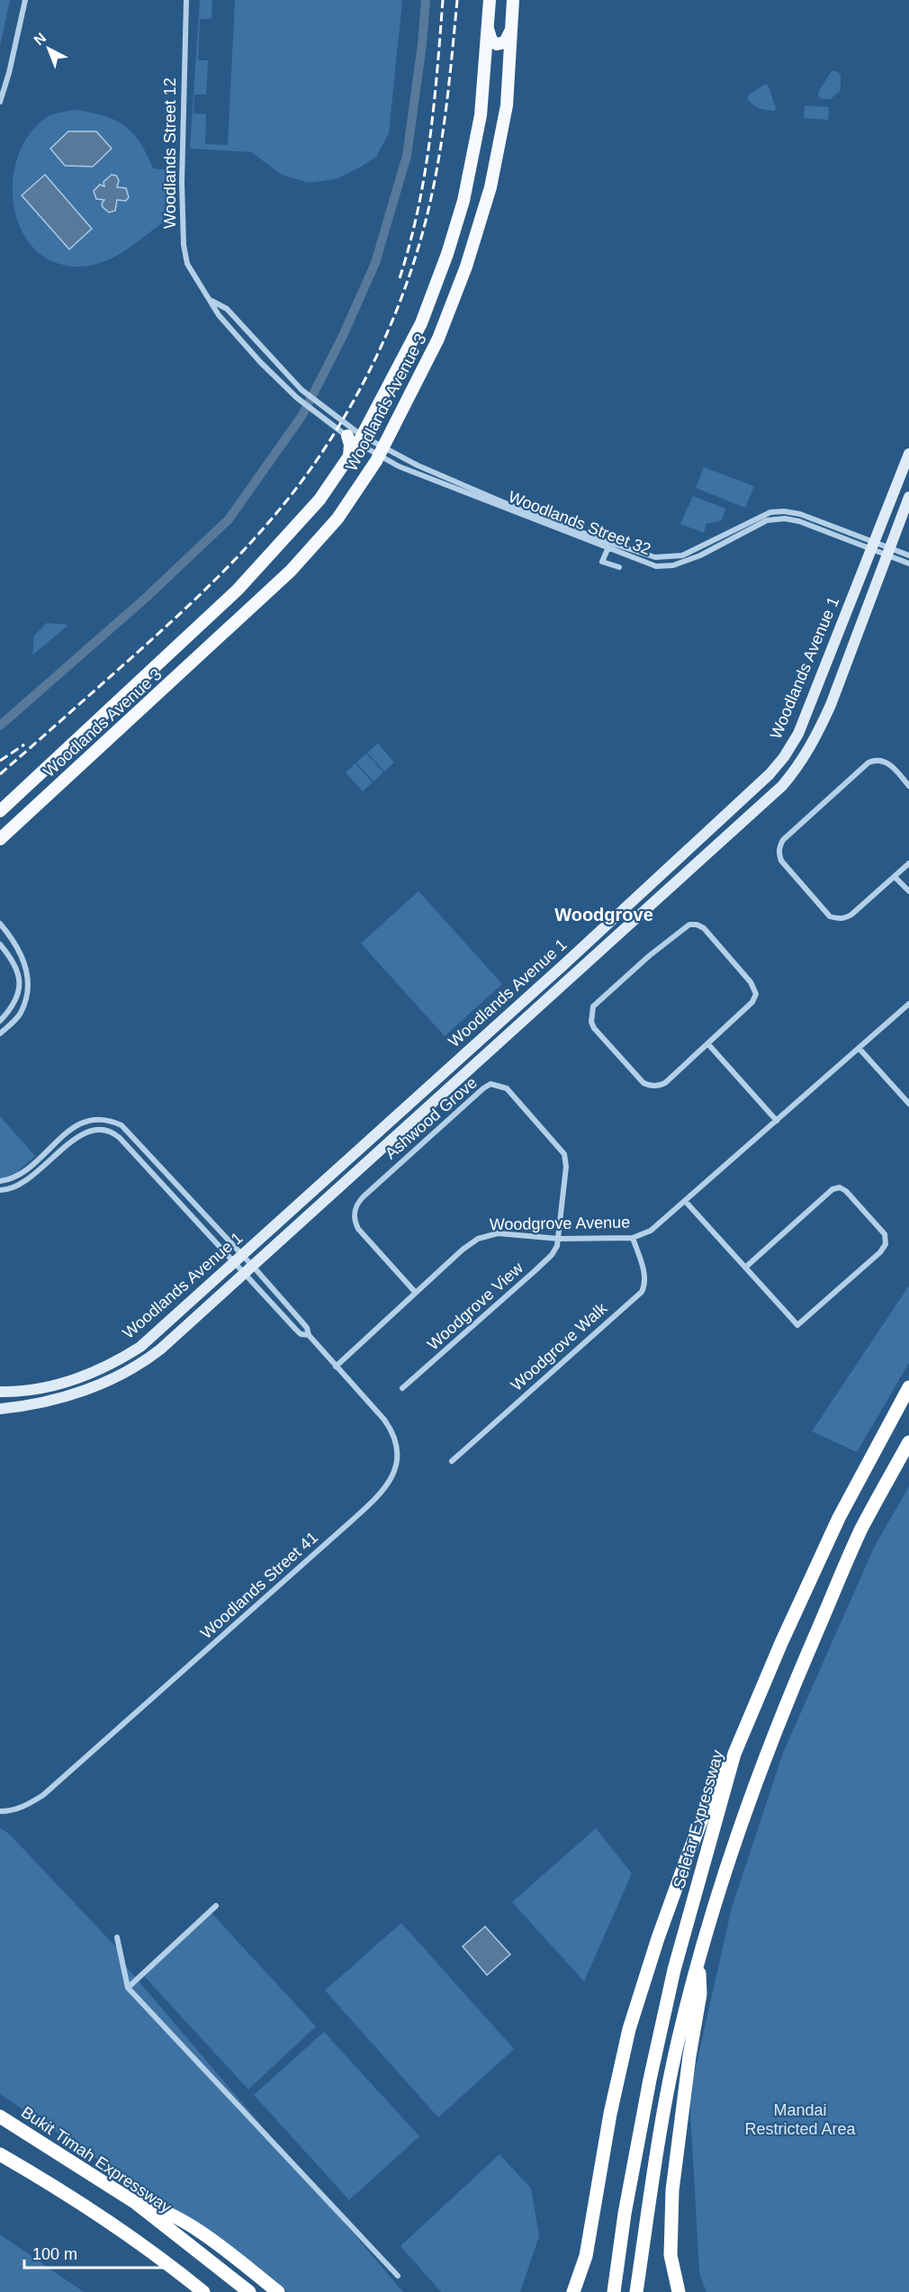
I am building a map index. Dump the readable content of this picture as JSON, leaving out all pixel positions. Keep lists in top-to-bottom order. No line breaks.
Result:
{"streets":{"highway":["Seletar Expressway","Bukit Timah Expressway"],"main road":["Woodlands Avenue 3","Woodlands Avenue 1"],"street":["Woodlands Street 12","Woodlands Street 32","Ashwood Grove","Woodgrove Avenue","Woodgrove View","Woodgrove Walk","Woodlands Street 41"]},"crossings":[["Woodlands Street 12","Woodlands Avenue 3"],["Woodlands Street 12","Woodlands Street 32"],["Woodlands Avenue 3","Woodlands Street 32"],["Woodlands Street 32","Woodlands Avenue 1"],["Woodlands Avenue 1","Woodlands Street 41"],["Ashwood Grove","Woodgrove Avenue"],["Ashwood Grove","Woodgrove View"],["Woodgrove Avenue","Woodgrove View"],["Woodgrove Avenue","Woodgrove Walk"],["Woodgrove Avenue","Woodlands Street 41"]],"districts":["Woodgrove"],"parks":["Mandai Restricted Area"],"scale_bar":"100 m","north":"top left"}
